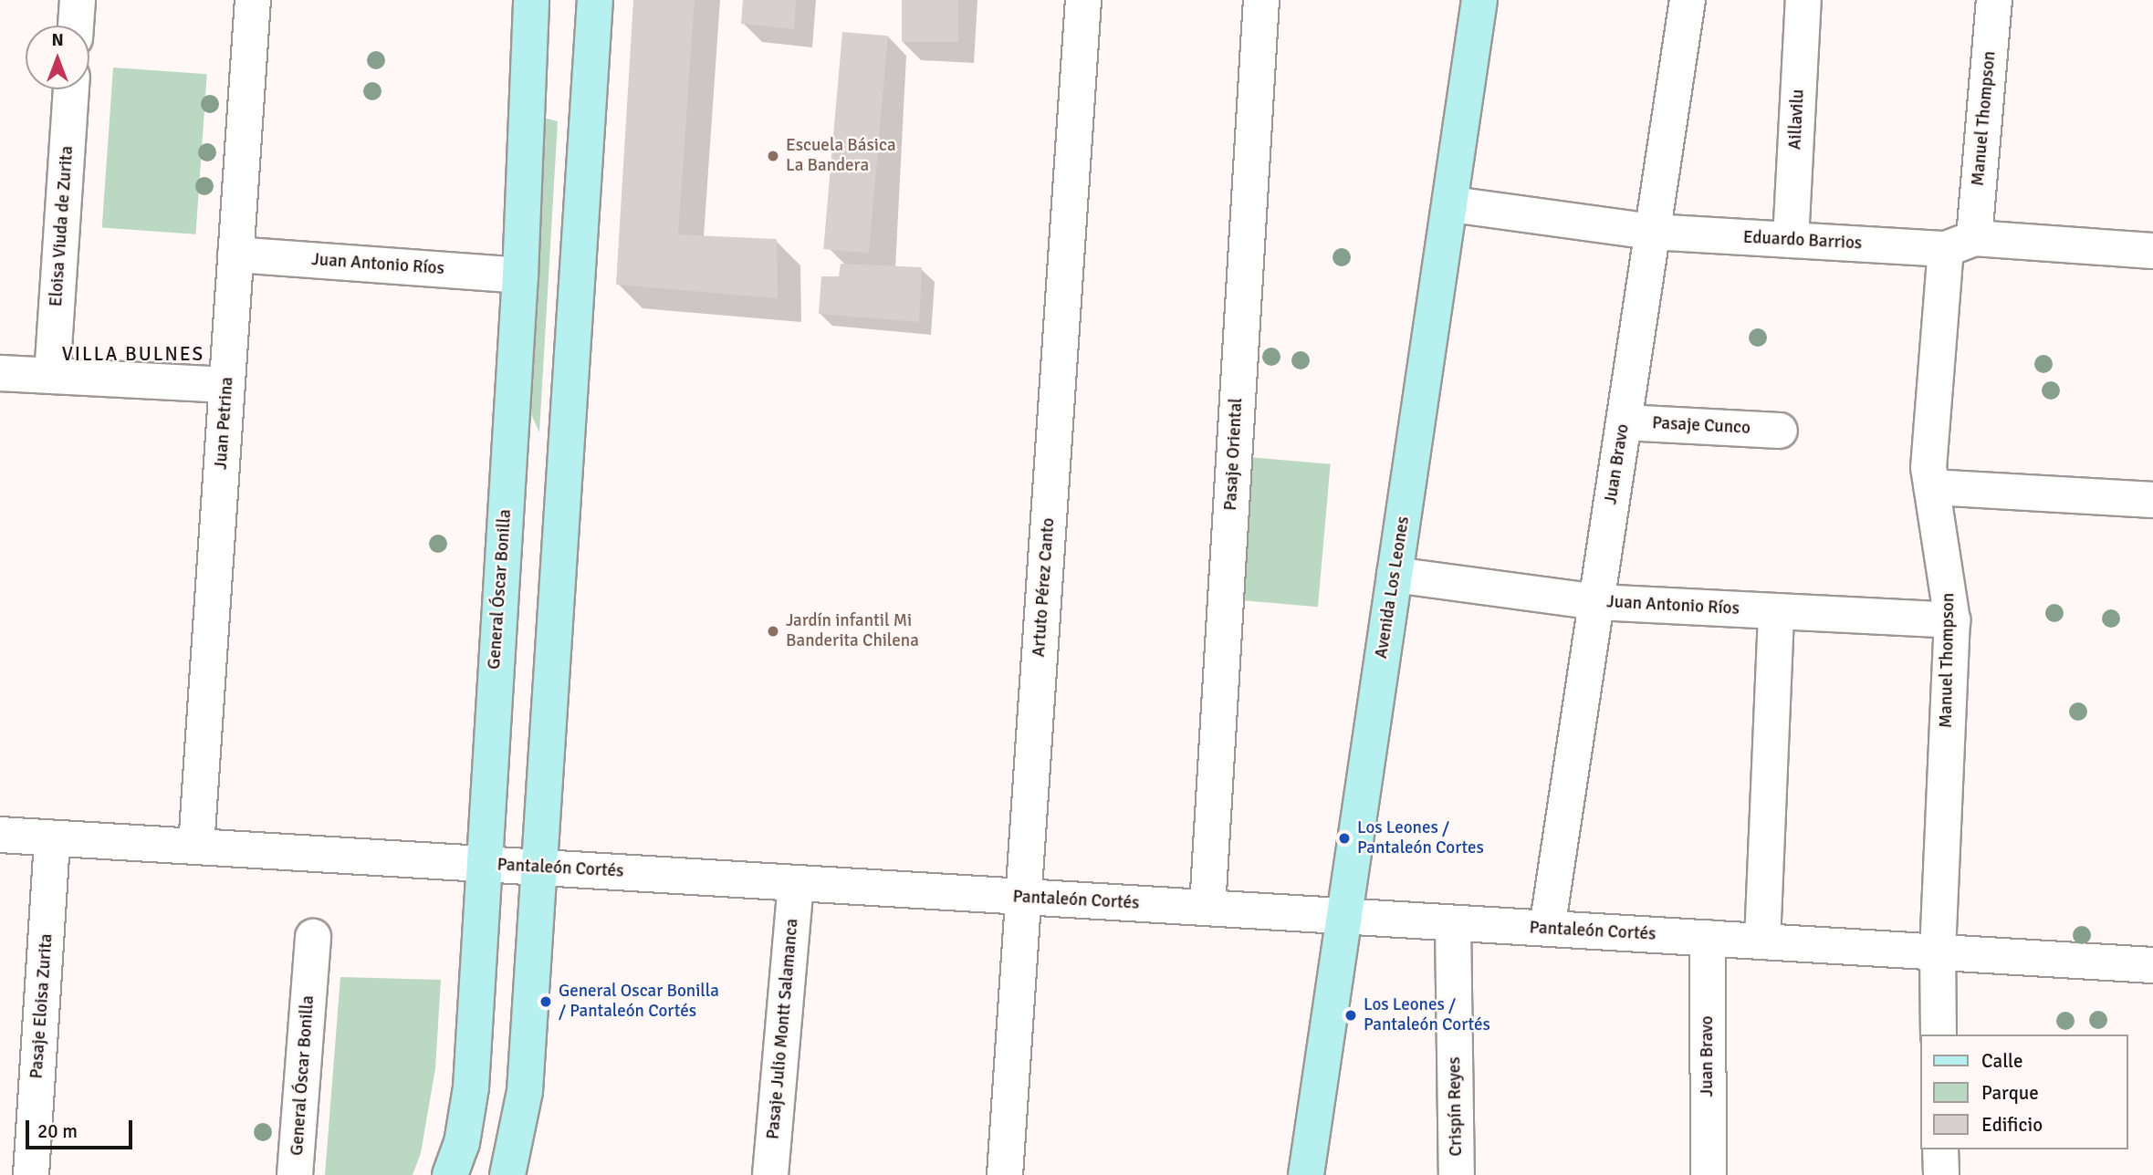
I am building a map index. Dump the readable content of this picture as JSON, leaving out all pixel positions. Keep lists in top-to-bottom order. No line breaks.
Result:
{"streets":{"street":["Manuel Thompson","Aillavilu","Eloisa Viuda de Zurita","Eduardo Barrios","Juan Antonio Ríos","Juan Petrina","Pasaje Cunco","Pasaje Oriental","Juan Bravo","Artuto Pérez Canto","Avenida Los Leones","General Óscar Bonilla","Pantaleón Cortés","Pasaje Eloisa Zurita","Pasaje Julio Montt Salamanca","Crispín Reyes"]},"crossings":[["Manuel Thompson","Eduardo Barrios"],["Manuel Thompson","Juan Antonio Ríos"],["Manuel Thompson","Pantaleón Cortés"],["Aillavilu","Eduardo Barrios"],["Eduardo Barrios","Juan Bravo"],["Eduardo Barrios","Avenida Los Leones"],["Juan Antonio Ríos","Juan Petrina"],["Juan Antonio Ríos","Juan Bravo"],["Juan Antonio Ríos","Avenida Los Leones"],["Juan Antonio Ríos","General Óscar Bonilla"],["Juan Petrina","Pantaleón Cortés"],["Pasaje Cunco","Juan Bravo"],["Pasaje Oriental","Pantaleón Cortés"],["Juan Bravo","Pantaleón Cortés"],["Artuto Pérez Canto","Pantaleón Cortés"],["Avenida Los Leones","Pantaleón Cortés"],["General Óscar Bonilla","Pantaleón Cortés"],["Pantaleón Cortés","Pasaje Eloisa Zurita"],["Pantaleón Cortés","Pasaje Julio Montt Salamanca"],["Pantaleón Cortés","Crispín Reyes"]],"districts":["VILLA BULNES"],"places":["Escuela Básica La Bandera","Jardín infantil Mi Banderita Chilena","Los Leones / Pantaleón Cortes","General Oscar Bonilla / Pantaleón Cortés","Los Leones / Pantaleón Cortés"],"legend":["Calle","Parque","Edificio"],"scale_bar":"20 m","north":"top"}
